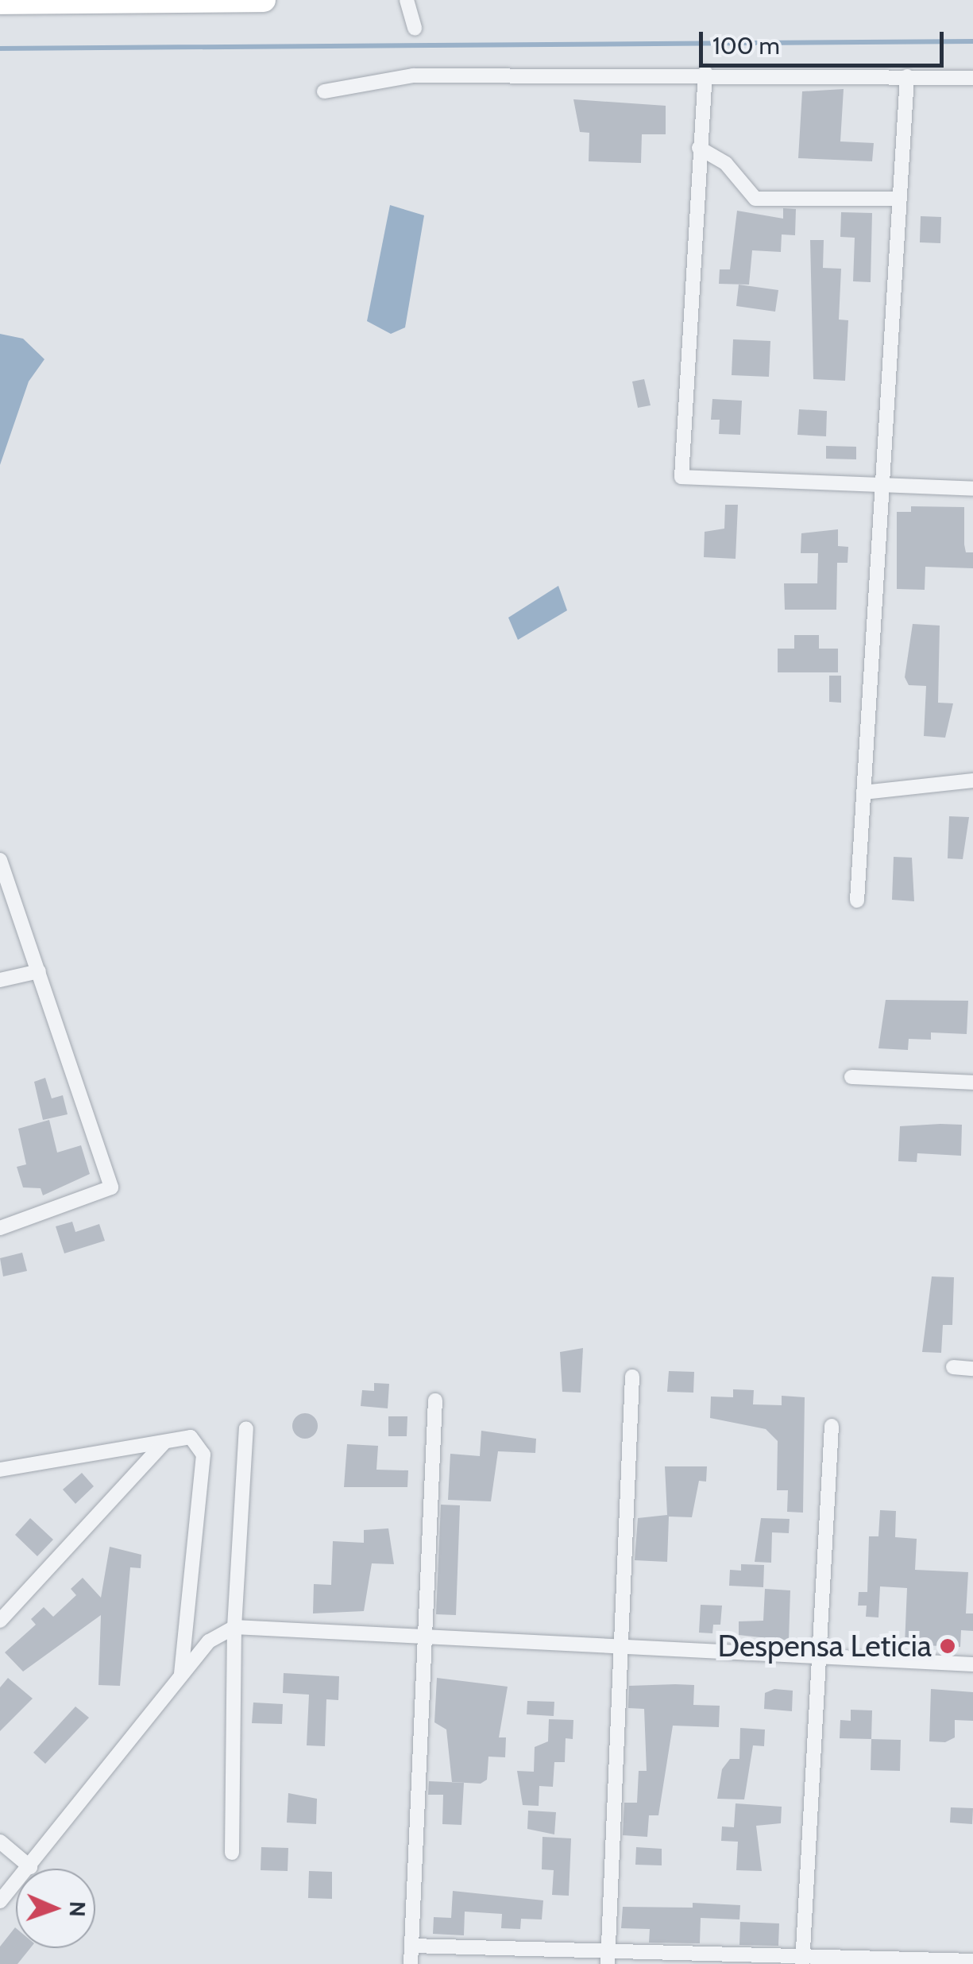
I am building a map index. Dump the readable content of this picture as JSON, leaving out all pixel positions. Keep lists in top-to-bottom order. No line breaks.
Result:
{"places":["Despensa Leticia"],"scale_bar":"100 m","north":"right"}
